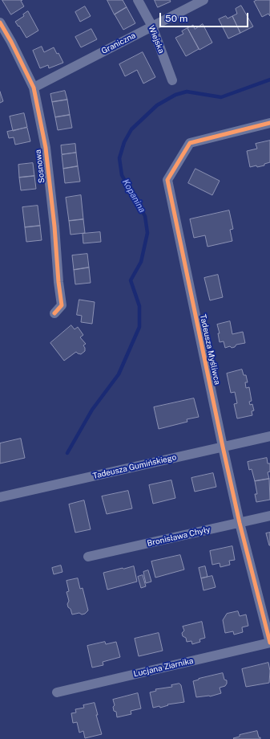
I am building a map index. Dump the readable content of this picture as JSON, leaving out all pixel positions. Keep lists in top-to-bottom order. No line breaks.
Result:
{"streets":{"street":["Wiejska","Graniczna","Sosnowa","Tadeusza Myśliwca","Tadeusza Gumińskiego","Bronisława Chyły","Lucjana Ziarnika"]},"crossings":[["Wiejska","Graniczna"],["Graniczna","Sosnowa"],["Tadeusza Myśliwca","Tadeusza Gumińskiego"],["Tadeusza Myśliwca","Bronisława Chyły"],["Tadeusza Myśliwca","Lucjana Ziarnika"]],"water":["Kopanina"],"scale_bar":"50 m"}
